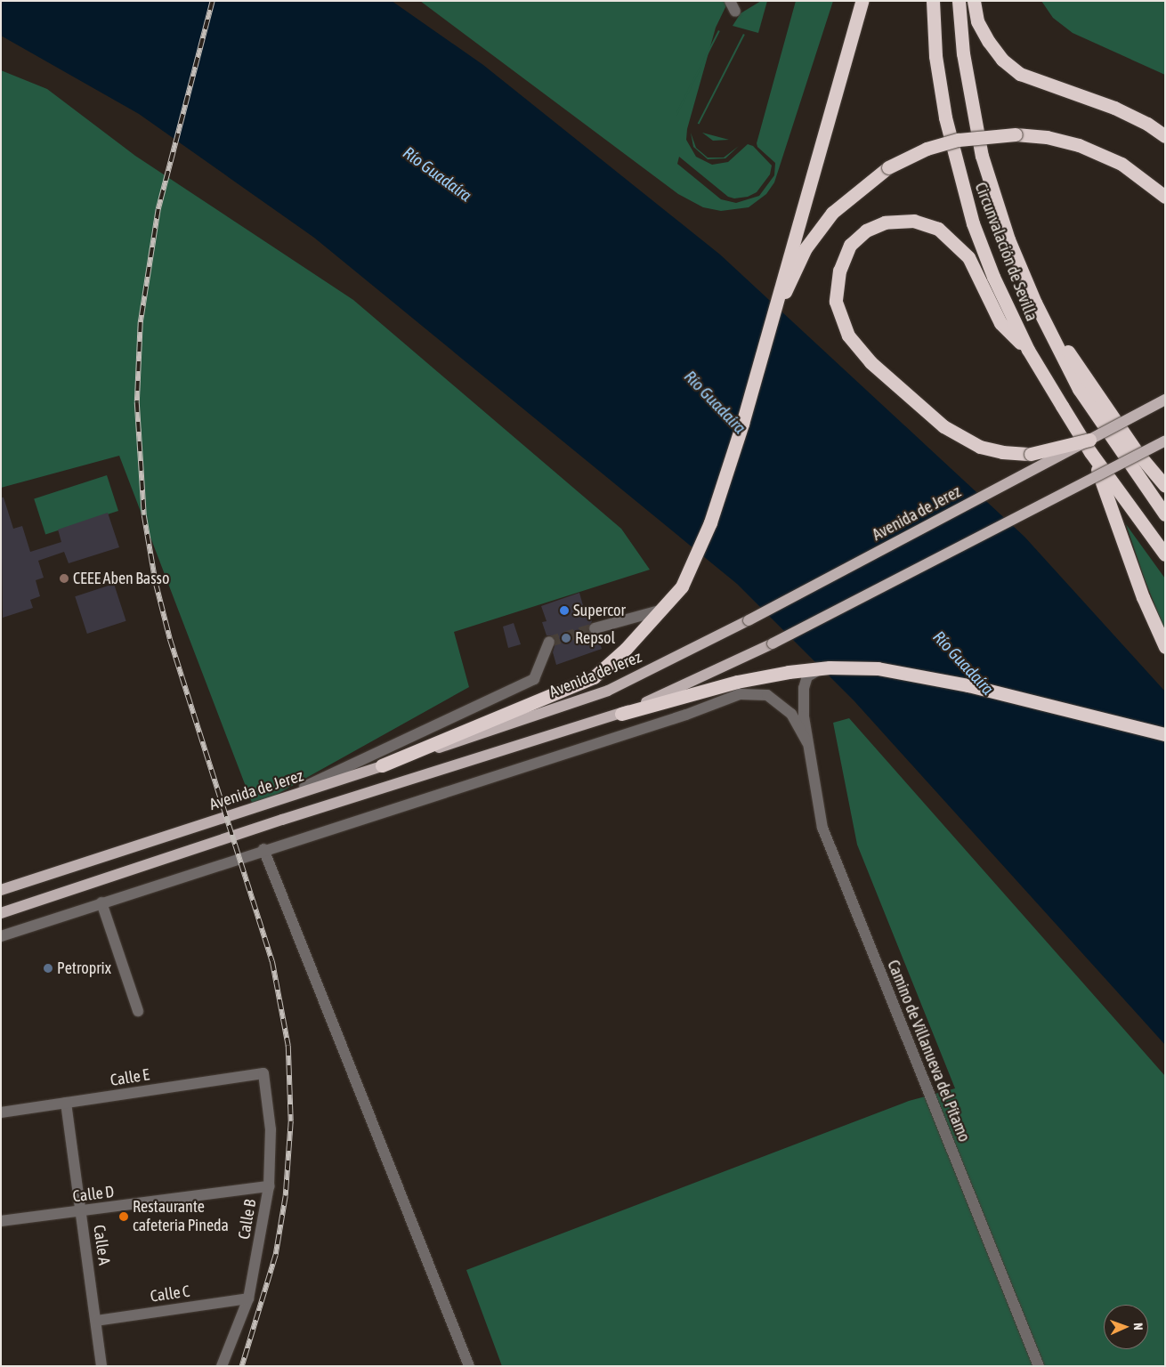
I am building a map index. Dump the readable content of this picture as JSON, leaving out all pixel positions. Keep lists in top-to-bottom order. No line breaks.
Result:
{"streets":{"highway":["Circunvalación de Sevilla"],"main road":["Avenida de Jerez"],"street":["Camino de Villanueva del Pítamo","Calle E","Calle D","Calle B","Calle A","Calle C"]},"crossings":[["Circunvalación de Sevilla","Avenida de Jerez"],["Calle E","Calle B"],["Calle E","Calle A"],["Calle D","Calle B"],["Calle D","Calle A"],["Calle B","Calle C"],["Calle A","Calle C"]],"water":["Río Guadaíra"],"places":["CEEE Aben Basso","Supercor","Repsol","Petroprix","Restaurante cafeteria Pineda"],"north":"right"}
